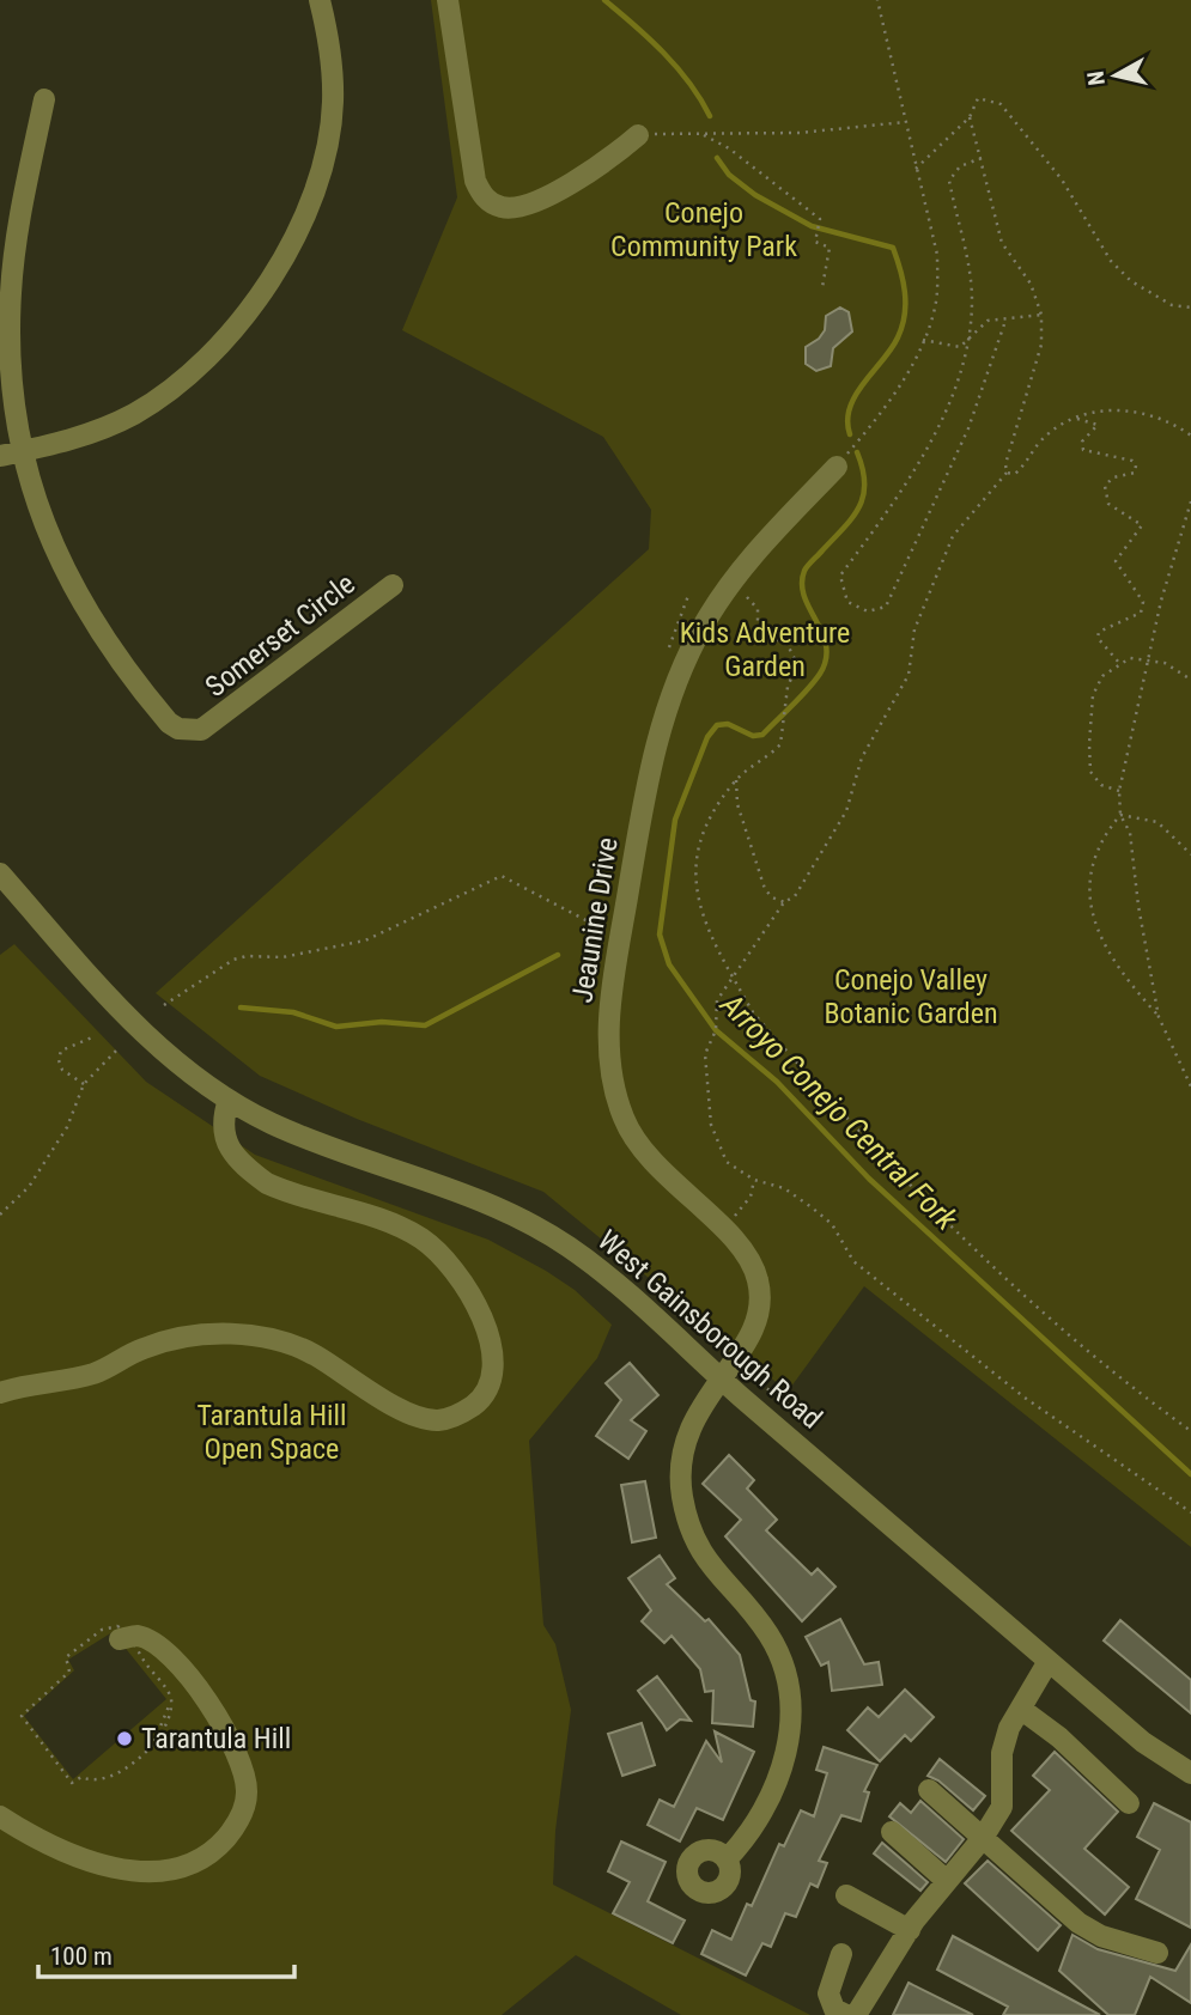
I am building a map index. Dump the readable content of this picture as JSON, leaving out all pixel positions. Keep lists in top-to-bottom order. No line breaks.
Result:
{"streets":{"street":["Somerset Circle","Jeaunine Drive","West Gainsborough Road"]},"crossings":[["Jeaunine Drive","West Gainsborough Road"]],"water":["Arroyo Conejo Central Fork"],"parks":["Conejo Community Park","Kids Adventure Garden","Conejo Valley Botanic Garden","Tarantula Hill Open Space"],"places":["Tarantula Hill"],"scale_bar":"100 m","north":"left"}
